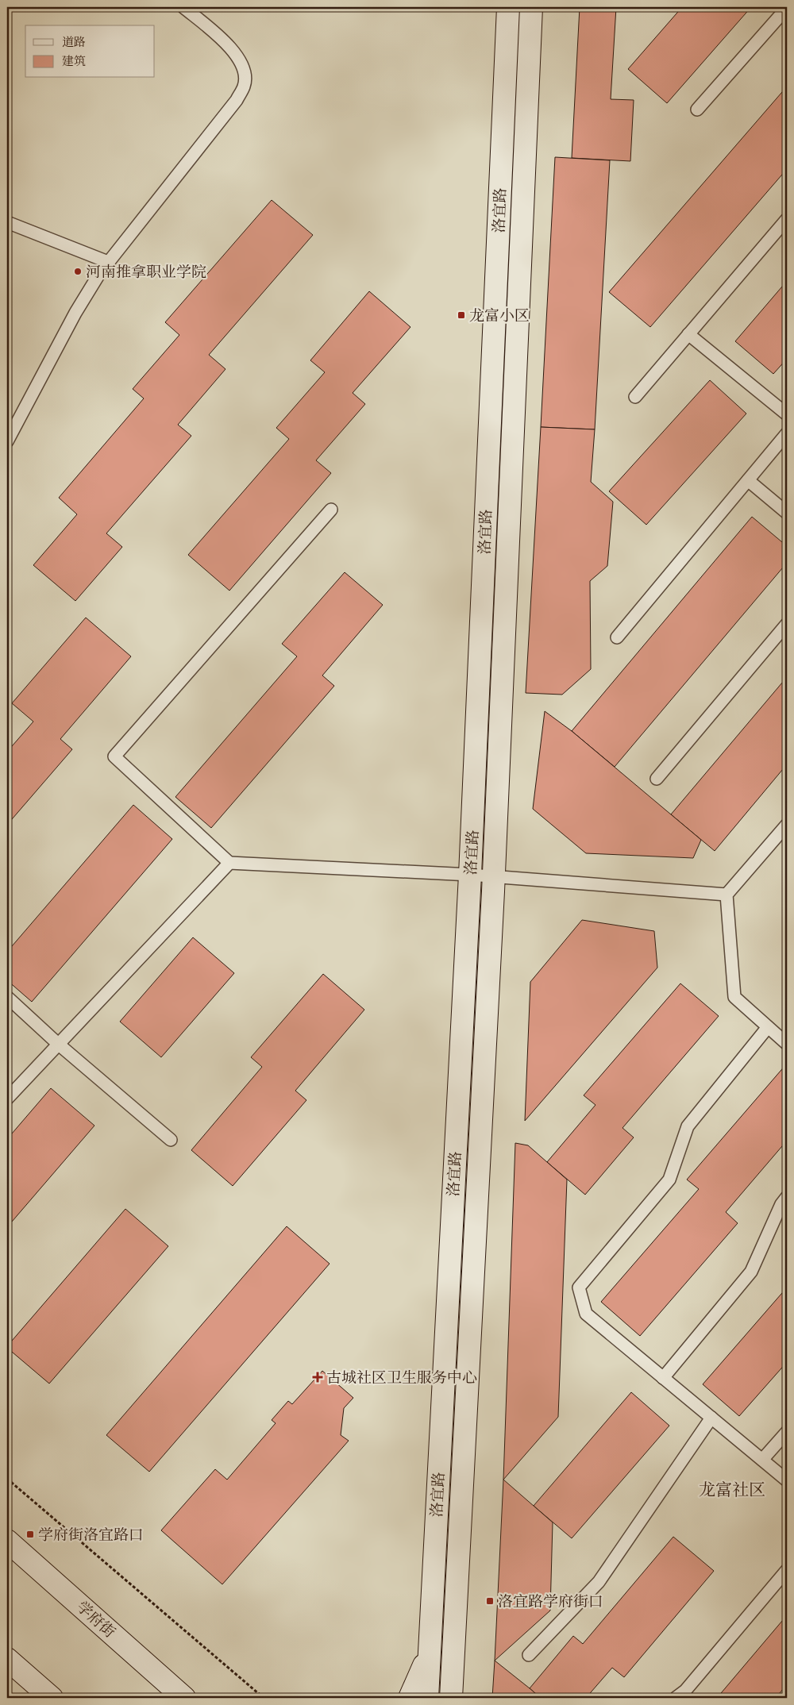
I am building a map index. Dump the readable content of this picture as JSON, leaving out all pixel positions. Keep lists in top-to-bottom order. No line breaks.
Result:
{"streets":{"street":["洛宜路","学府街"]},"districts":["龙富社区"],"places":{"other":["河南推拿职业学院"],"transit":["龙富小区","学府街洛宜路口","洛宜路学府街口"],"health":["古城社区卫生服务中心"]},"legend":["道路","建筑"]}
